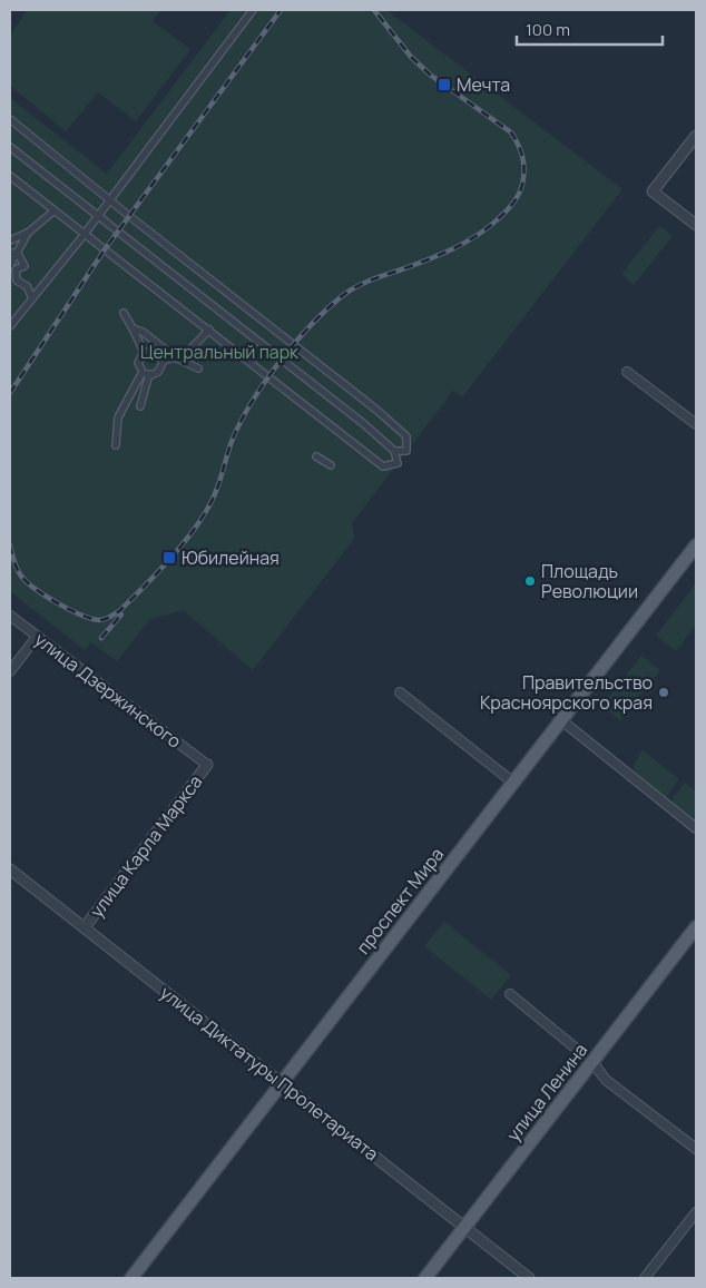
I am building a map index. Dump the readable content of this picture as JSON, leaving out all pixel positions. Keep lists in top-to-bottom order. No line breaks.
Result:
{"streets":{"main road":["проспект Мира","улица Ленина"],"street":["улица Дзержинского","улица Карла Маркса","улица Диктатуры Пролетариата"]},"crossings":[["улица Дзержинского","улица Карла Маркса"],["улица Карла Маркса","улица Диктатуры Пролетариата"],["проспект Мира","улица Диктатуры Пролетариата"],["улица Диктатуры Пролетариата","улица Ленина"]],"parks":["Центральный парк"],"places":{"transit":["Мечта","Юбилейная"],"other":["Площадь Революции","Правительство Красноярского края"]},"scale_bar":"100 m"}
